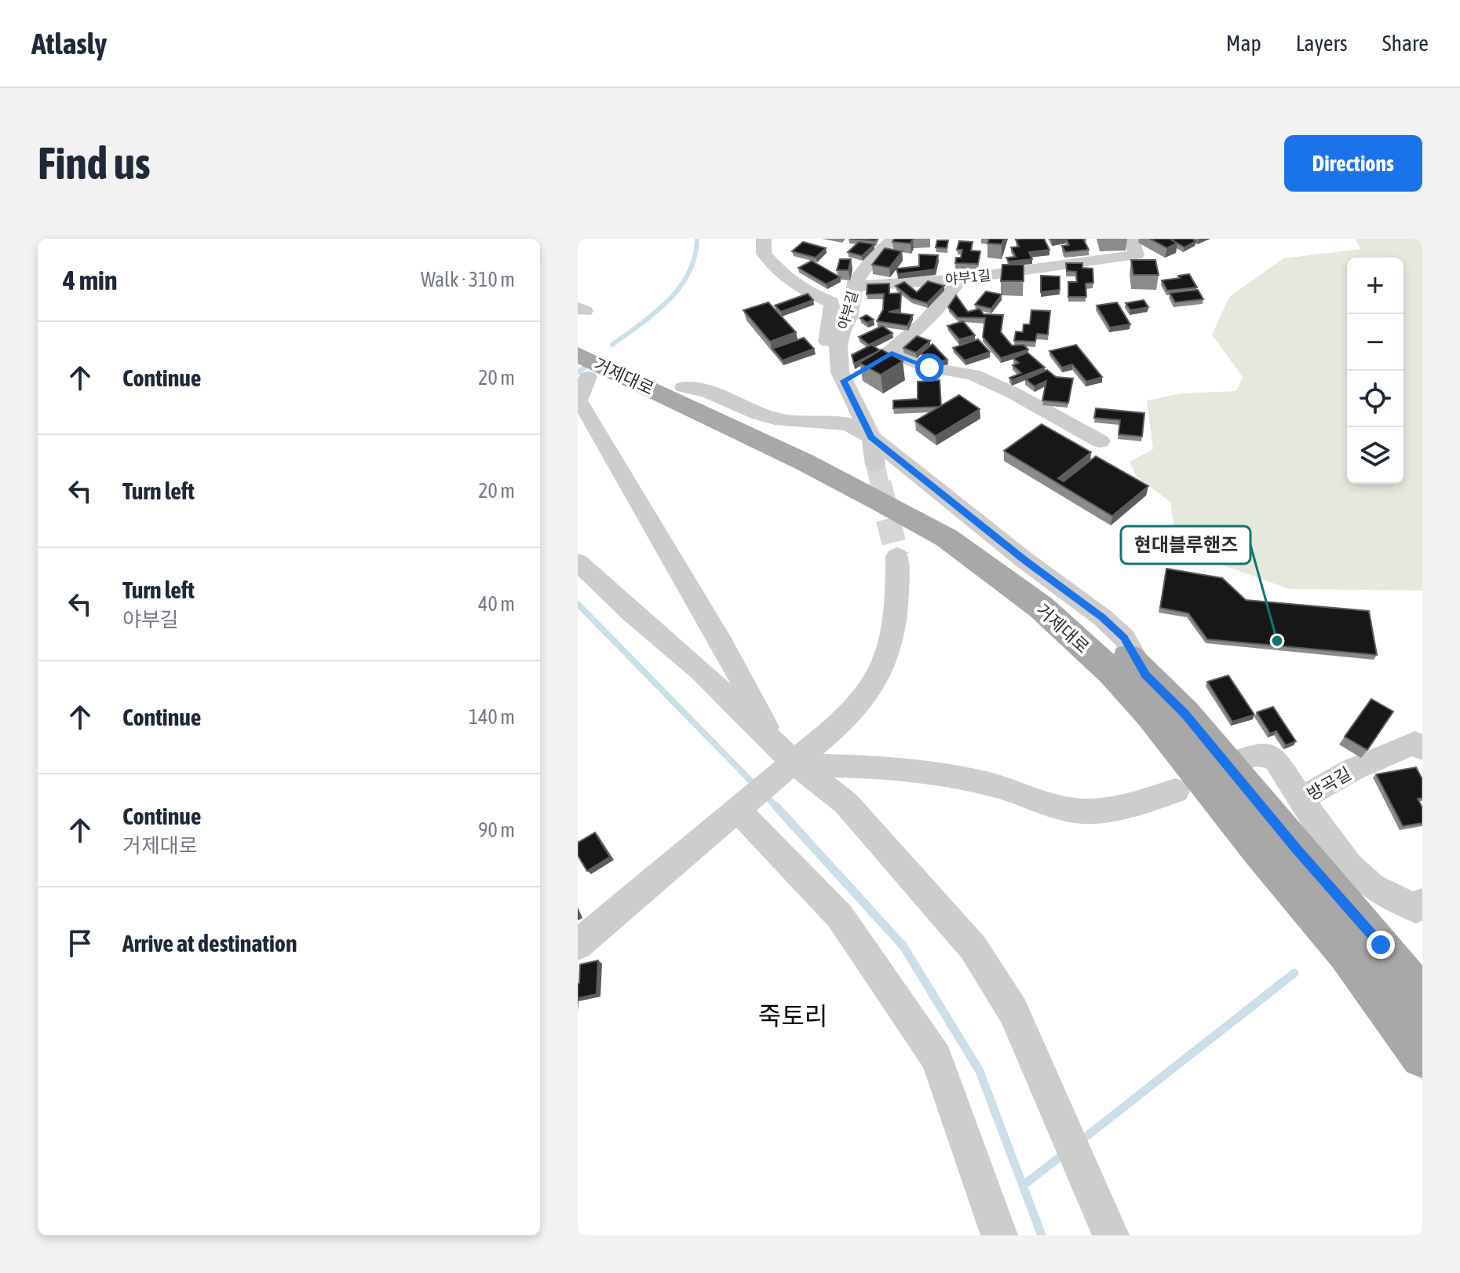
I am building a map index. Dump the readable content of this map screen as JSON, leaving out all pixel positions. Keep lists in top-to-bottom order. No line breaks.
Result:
{"streets":{"main road":["거제대로"],"street":["야부1길","야부길","방곡길"]},"crossings":[["야부1길","야부길"]],"districts":["죽토리"],"places":["현대블루핸즈"],"page":{"header":"Atlasly","nav":["Map","Layers","Share"],"buttons":"Directions","title":"Find us","heading":["4 min","Walk · 310 m"],"map_buttons":["+","−"],"list":[["Continue","20 m"],["Turn left","20 m"],["Turn left","야부길","40 m"],["Continue","140 m"],["Continue","거제대로","90 m"],"Arrive at destination"]}}
